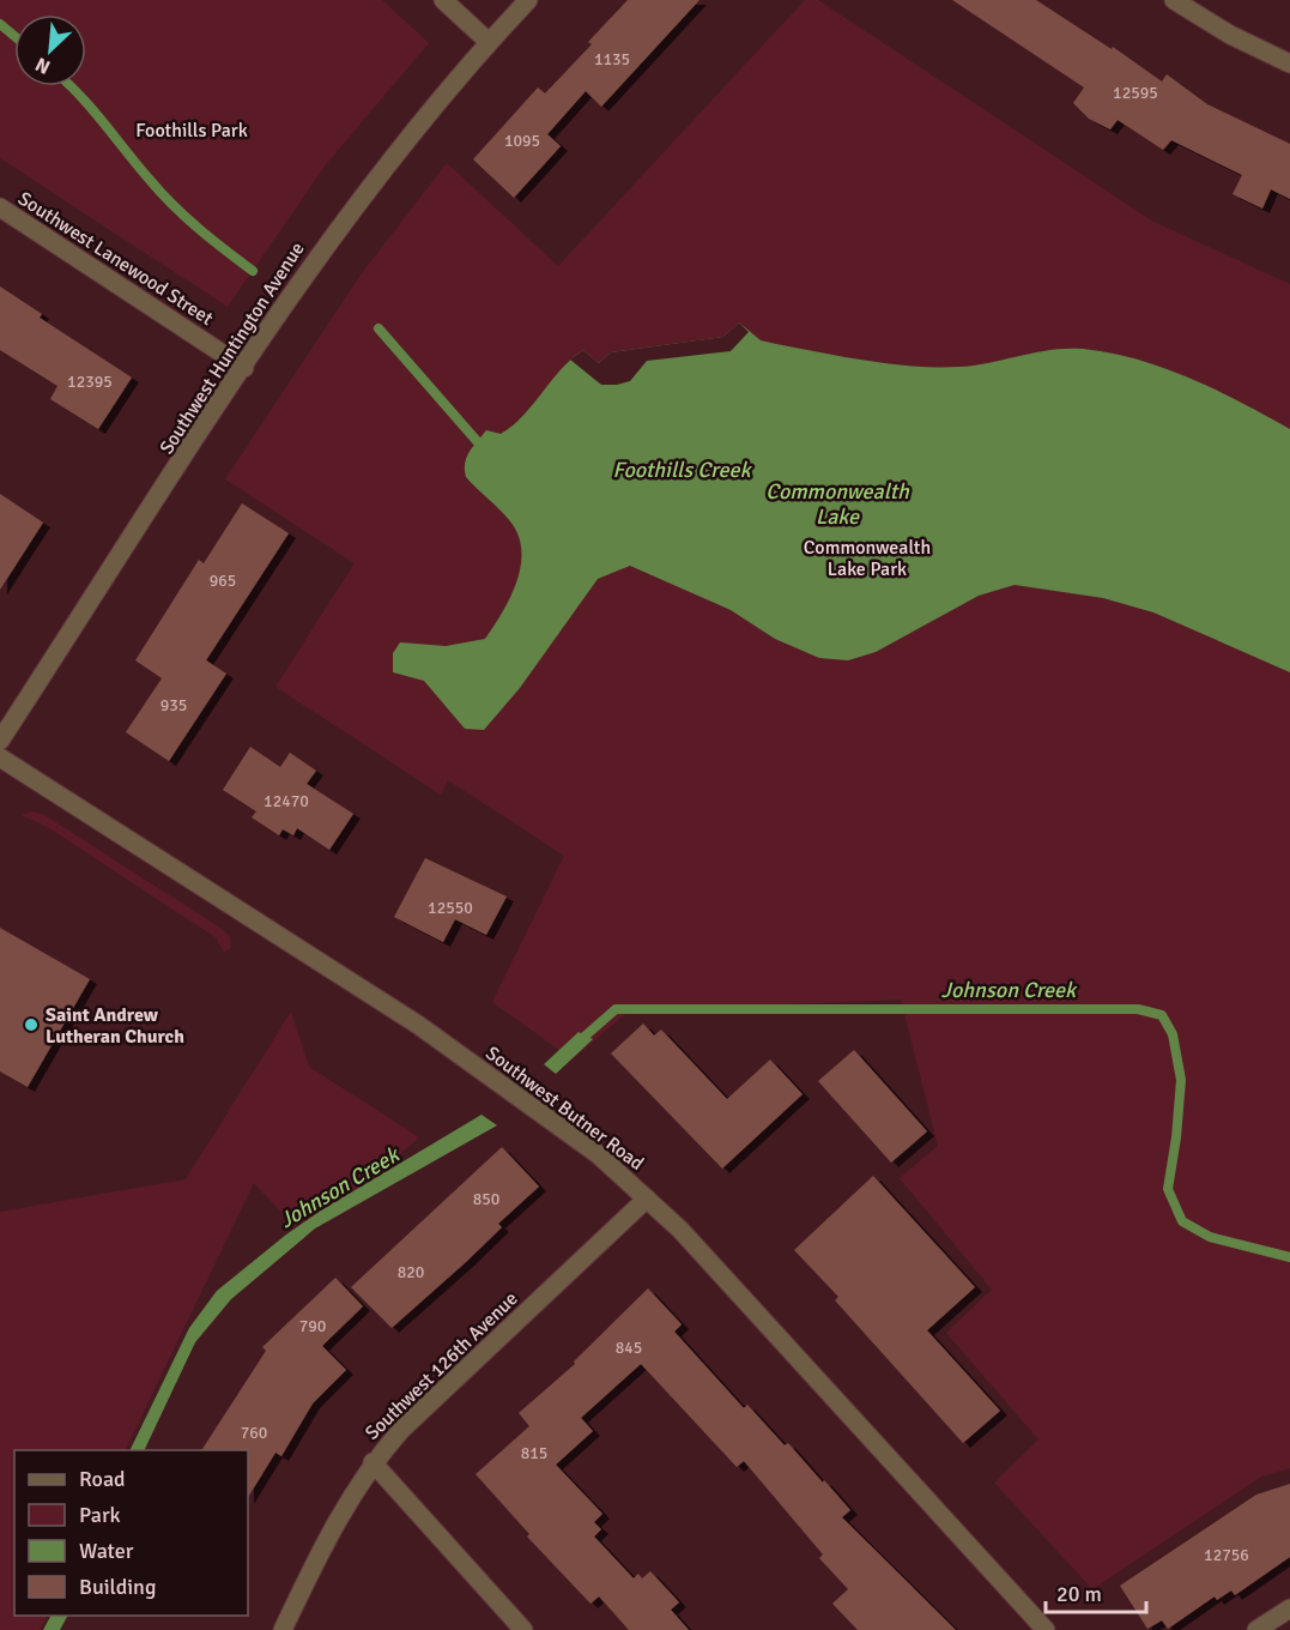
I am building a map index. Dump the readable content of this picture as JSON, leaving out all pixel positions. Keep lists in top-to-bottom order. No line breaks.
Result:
{"streets":{"street":["Southwest Lanewood Street","Southwest Huntington Avenue","Southwest Butner Road","Southwest 126th Avenue"]},"crossings":[["Southwest Lanewood Street","Southwest Huntington Avenue"],["Southwest Butner Road","Southwest 126th Avenue"]],"water":["Foothills Creek","Commonwealth Lake","Johnson Creek"],"parks":["Foothills Park","Commonwealth Lake Park"],"places":["Saint Andrew Lutheran Church"],"house_numbers":["1135","12595","1095","12395","965","935","12470","12550","850","820","790","845","760","815","12756"],"legend":["Road","Park","Water","Building"],"scale_bar":"20 m","north":"bottom left"}
